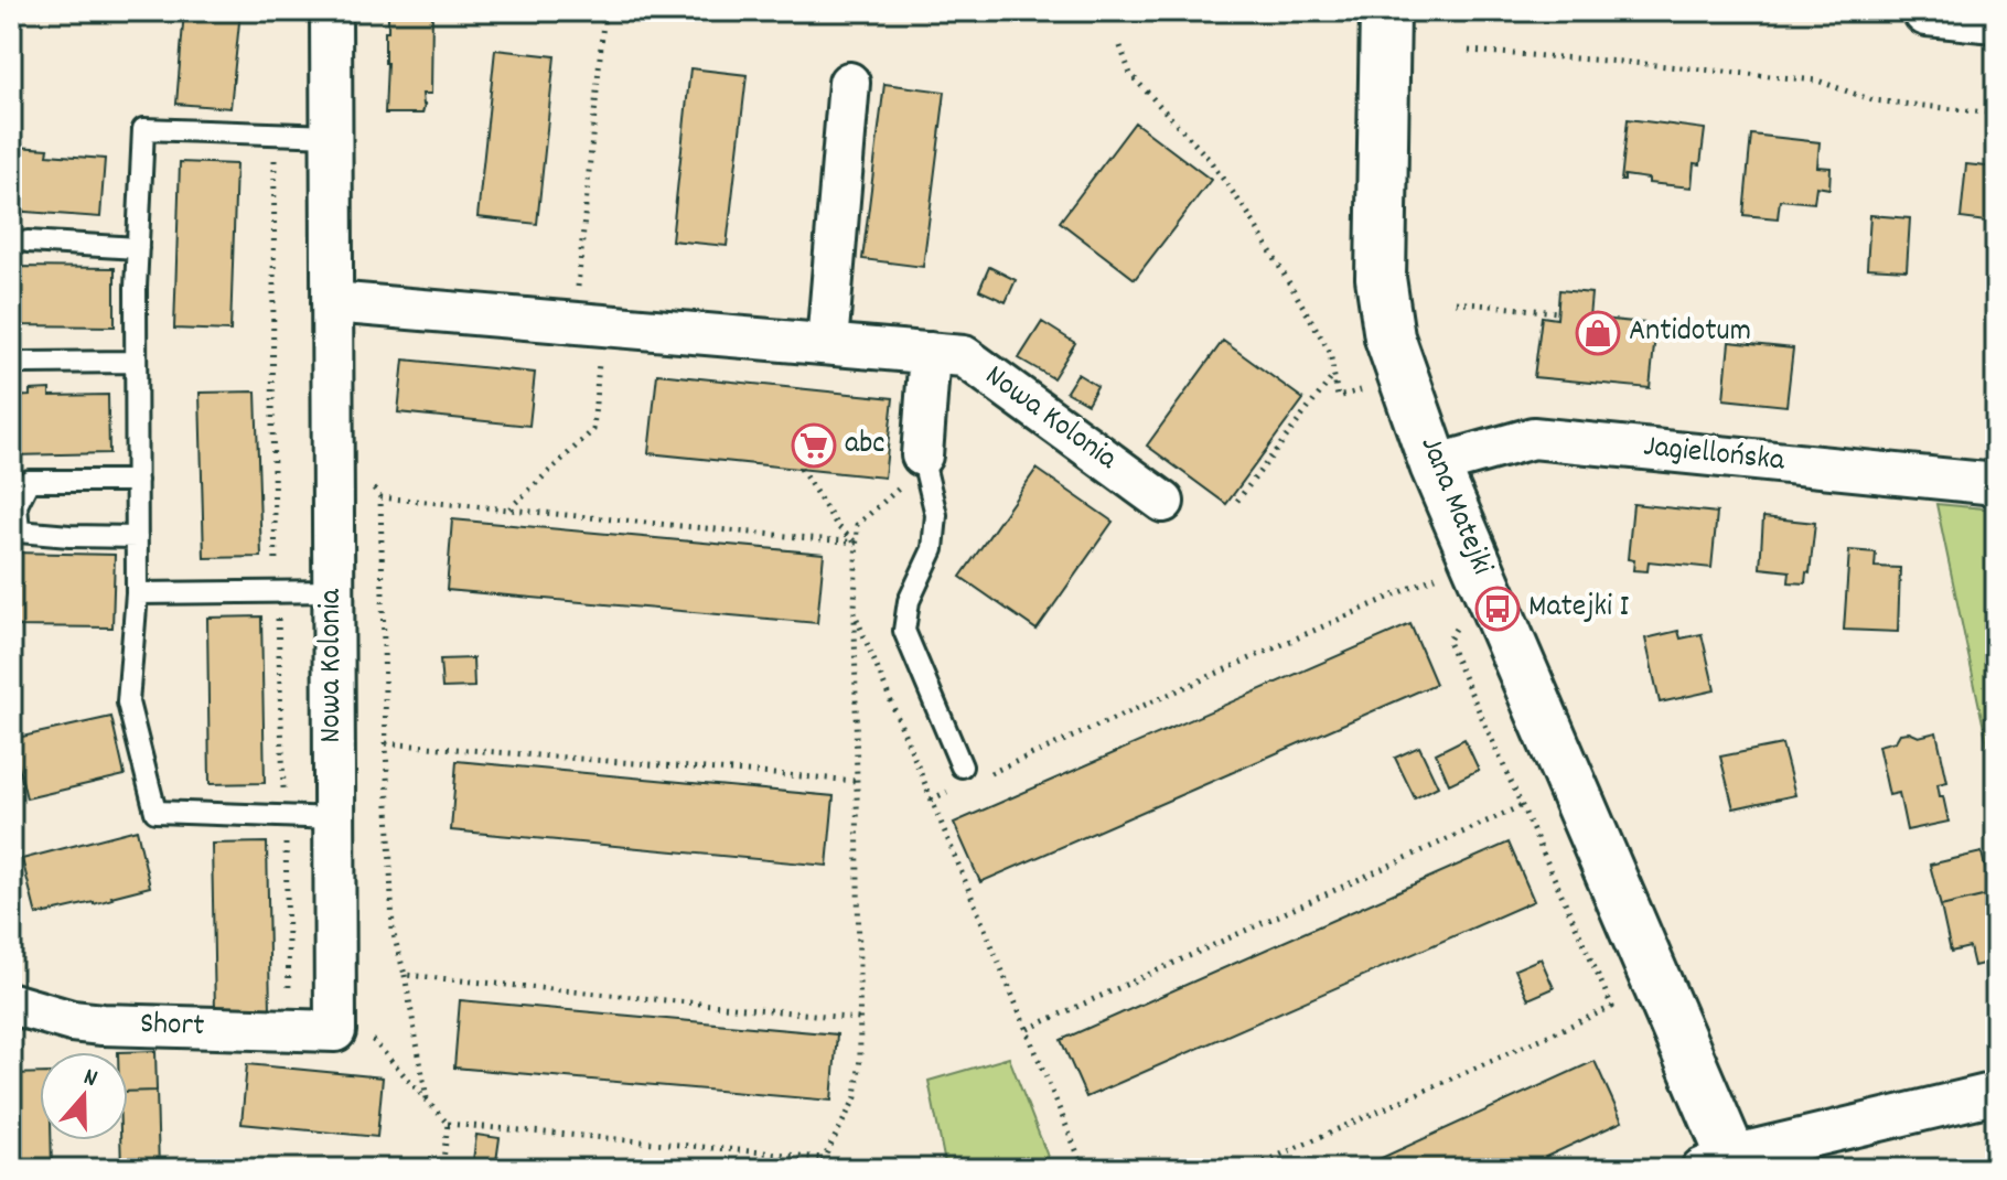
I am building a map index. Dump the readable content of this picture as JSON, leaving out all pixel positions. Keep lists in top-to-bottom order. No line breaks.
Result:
{"streets":{"street":["Nowa Kolonia","Jagiellońska","Jana Matejki","Short"]},"crossings":[["Nowa Kolonia","Short"],["Jagiellońska","Jana Matejki"]],"places":{"shop":["Antidotum"],"supermarket":["abc"],"bus stop":["Matejki I"]},"north":"top"}
